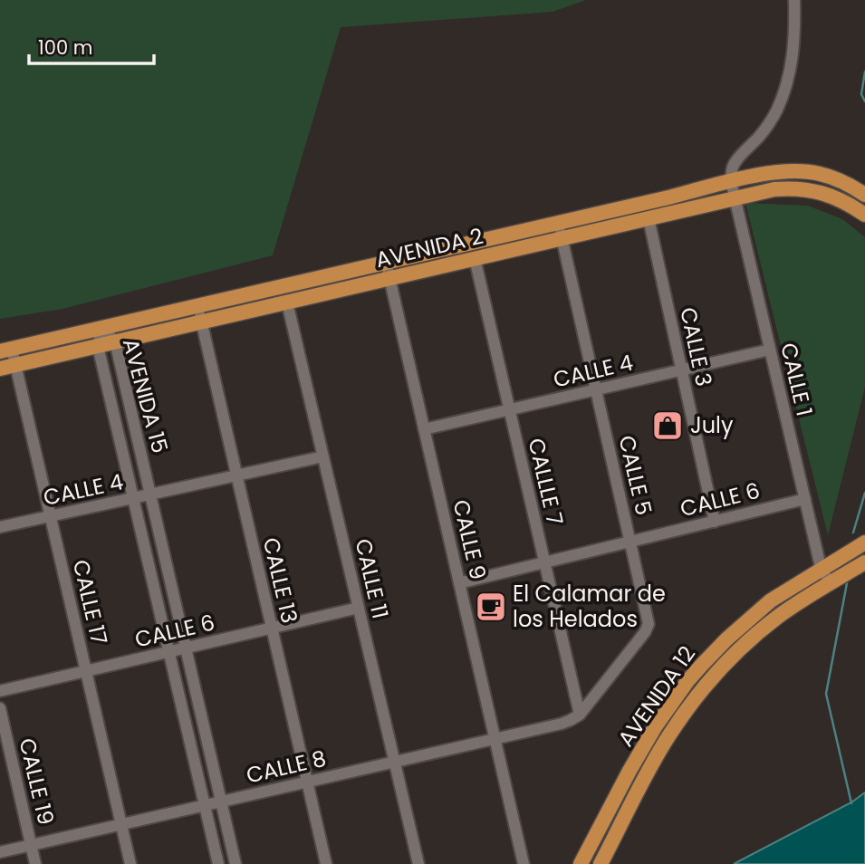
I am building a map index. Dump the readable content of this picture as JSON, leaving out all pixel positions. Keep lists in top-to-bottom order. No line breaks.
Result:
{"streets":{"main road":["AVENIDA 2","AVENIDA 12"],"street":["CALLE 3","CALLE 4","CALLE 1","AVENIDA 15","CALLE 5","CALLLE 7","CALLE 6","CALLE 9","CALLE 11","CALLE 13","CALLE 17","CALLE 8","CALLE 19"]},"crossings":[["AVENIDA 2","CALLE 3"],["AVENIDA 2","CALLE 1"],["AVENIDA 2","AVENIDA 15"],["AVENIDA 2","CALLE 5"],["AVENIDA 2","CALLLE 7"],["AVENIDA 2","CALLE 9"],["AVENIDA 2","CALLE 11"],["AVENIDA 2","CALLE 13"],["AVENIDA 2","CALLE 17"],["CALLE 3","CALLE 4"],["CALLE 3","CALLE 6"],["CALLE 4","CALLE 1"],["CALLE 4","AVENIDA 15"],["CALLE 4","CALLE 5"],["CALLE 4","CALLLE 7"],["CALLE 4","CALLE 9"],["CALLE 4","CALLE 11"],["CALLE 4","CALLE 13"],["CALLE 4","CALLE 17"],["CALLE 1","CALLE 6"],["CALLE 1","AVENIDA 12"],["AVENIDA 15","CALLE 6"],["AVENIDA 15","CALLE 8"],["CALLE 5","CALLLE 7"],["CALLE 5","CALLE 6"],["CALLE 5","CALLE 8"],["CALLLE 7","CALLE 6"],["CALLLE 7","CALLE 8"],["CALLE 6","CALLE 9"],["CALLE 6","CALLE 11"],["CALLE 6","CALLE 13"],["CALLE 6","CALLE 17"],["CALLE 9","CALLE 8"],["CALLE 11","CALLE 8"],["CALLE 13","CALLE 8"],["CALLE 17","CALLE 8"],["CALLE 8","CALLE 19"]],"places":{"shop":["July"],"cafe":["El Calamar de los Helados"]},"scale_bar":"100 m"}
